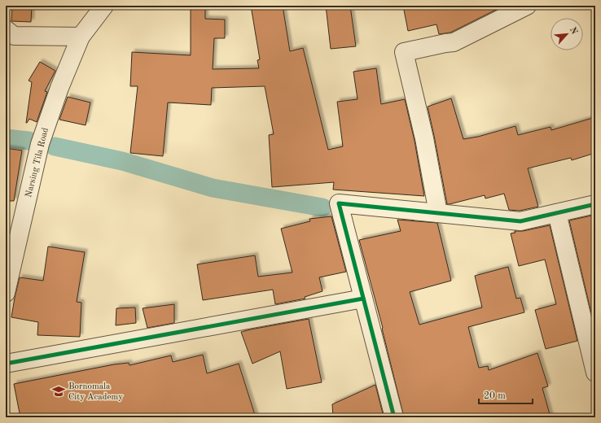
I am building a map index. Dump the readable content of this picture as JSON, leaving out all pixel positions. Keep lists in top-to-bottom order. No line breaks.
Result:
{"streets":{"street":["Narsing Tila Road"]},"places":{"school or university":["Bornomala City Academy"]},"scale_bar":"20 m","north":"top right"}
